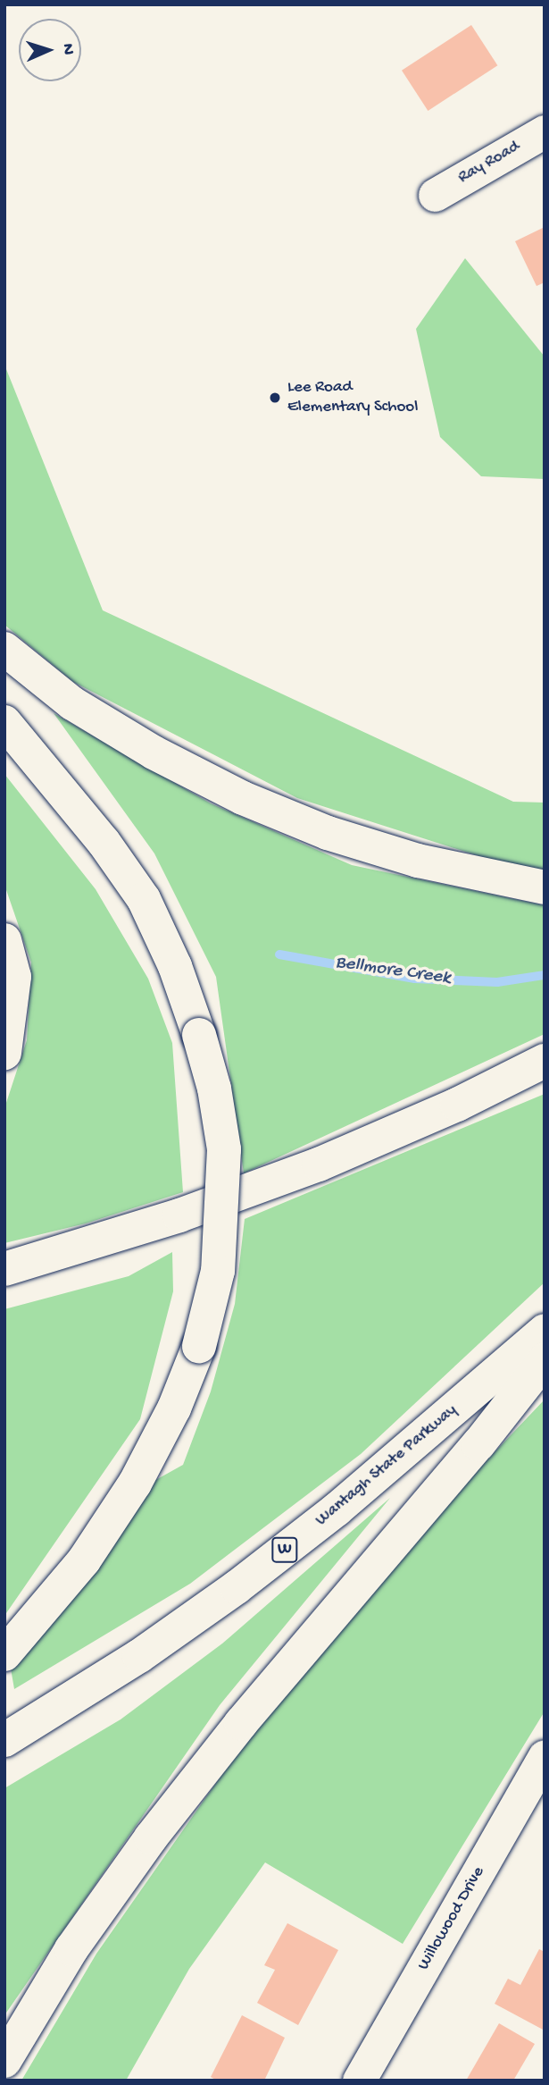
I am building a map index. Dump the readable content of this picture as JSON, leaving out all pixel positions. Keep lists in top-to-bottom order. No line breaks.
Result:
{"streets":{"highway":["Wantagh State Parkway","W"],"street":["Ray Road","Willowood Drive"]},"water":["Bellmore Creek"],"places":["Lee Road Elementary School"],"north":"right"}
